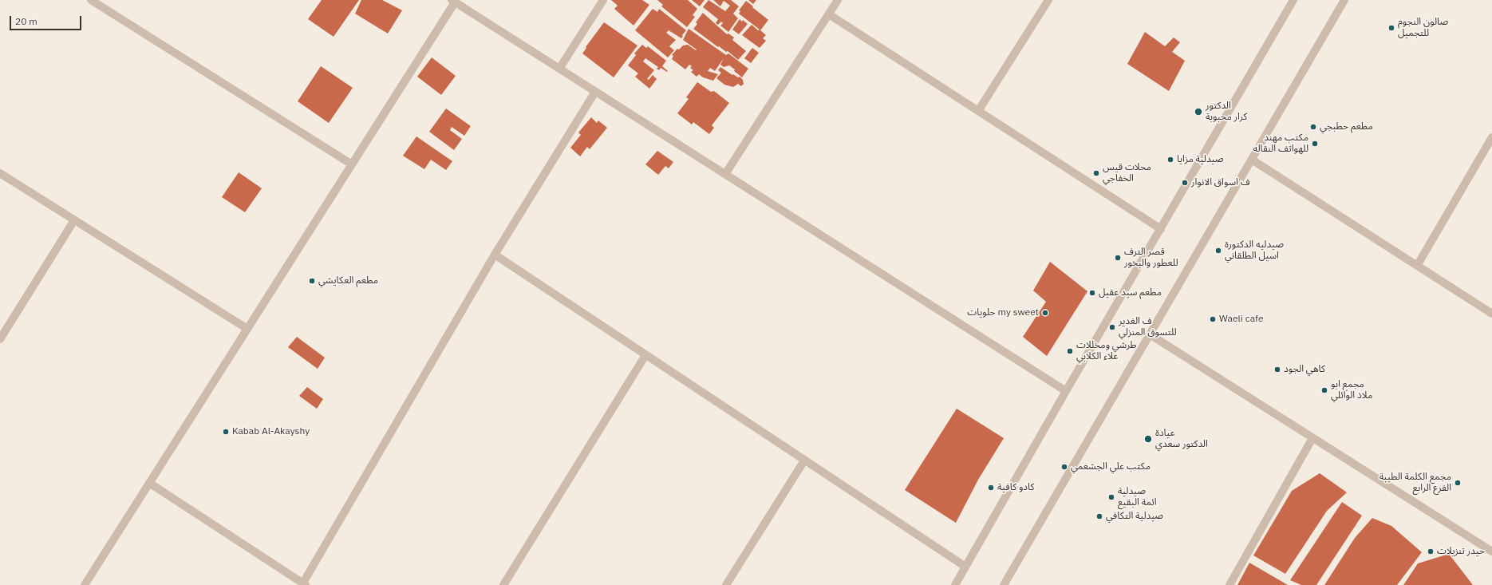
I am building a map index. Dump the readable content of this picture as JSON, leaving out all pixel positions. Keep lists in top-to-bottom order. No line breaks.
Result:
{"places":["صالون النجوم للتجميل","الدكتور كرار محبوبة","مطعم حطبجي","مكتب مهند للهواتف النقاله","صيدلية مزايا","محلات قيس الخفاجي","ف اسواق الانوار","صيدليه الدكتورة اسيل الطلقاني","قصر الترف للعطور والبخور","مطعم العكايشي","مطعم سيد عقيل","حلويات my sweet","Waeli cafe","ف الغدير للتسوق المنزلي","طرشي ومخللات علاء الكلابي","كاهي الجود","مجمع ابو ملاذ الوائلي","Kabab Al-Akayshy","عيادة الدكتور سعدي","مكتب علي الجشعمي","مجمع الكلمة الطيبة الفرع الرابع","كادو كافية","صيدلية ائمة البقيع","صيدلية التكافي","حيدر تنزيلات"],"scale_bar":"20 m"}
